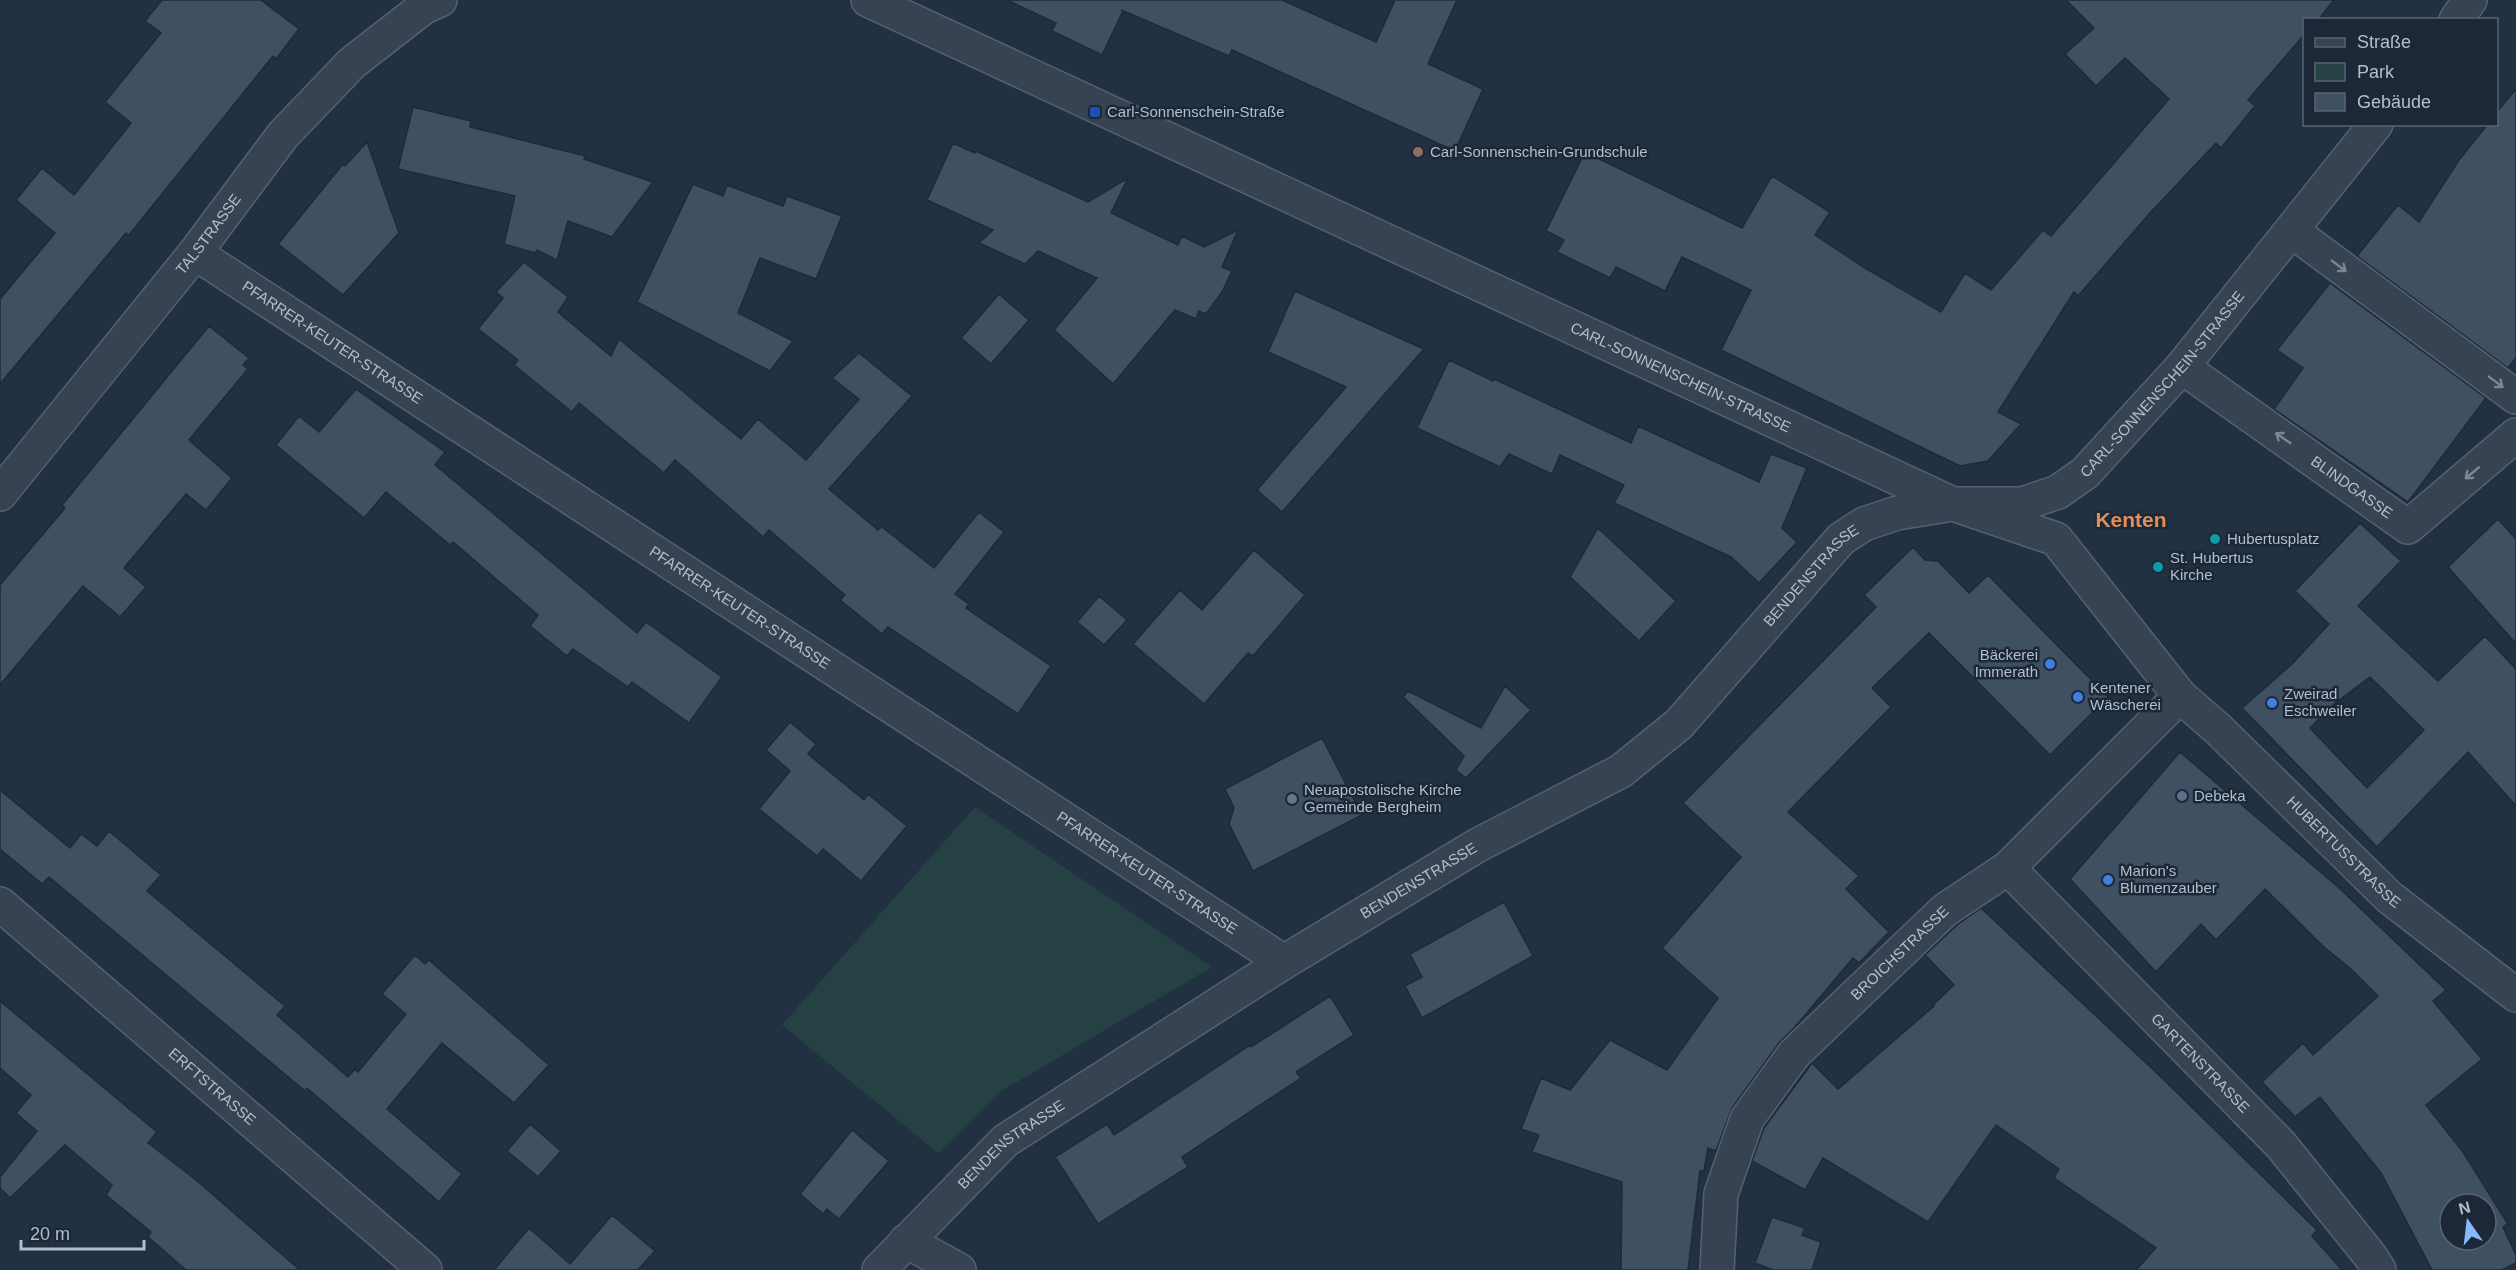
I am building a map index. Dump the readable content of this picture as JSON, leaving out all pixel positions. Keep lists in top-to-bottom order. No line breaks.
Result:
{"streets":{"street":["TALSTRASSE","PFARRER-KEUTER-STRASSE","CARL-SONNENSCHEIN-STRASSE","BLINDGASSE","BENDENSTRASSE","HUBERTUSSTRASSE","BROICHSTRASSE","GARTENSTRASSE","ERFTSTRASSE"]},"crossings":[["TALSTRASSE","PFARRER-KEUTER-STRASSE"],["PFARRER-KEUTER-STRASSE","BENDENSTRASSE"],["CARL-SONNENSCHEIN-STRASSE","BLINDGASSE"],["CARL-SONNENSCHEIN-STRASSE","BENDENSTRASSE"],["HUBERTUSSTRASSE","BROICHSTRASSE"],["BROICHSTRASSE","GARTENSTRASSE"]],"districts":["Kenten"],"places":{"transit":["Carl-Sonnenschein-Straße"],"other":["Carl-Sonnenschein-Grundschule","Hubertusplatz","St. Hubertus Kirche","Bäckerei Immerath","Kentener Wäscherei","Zweirad Eschweiler","Debeka","Neuapostolische Kirche Gemeinde Bergheim","Marion's Blumenzauber"]},"legend":["Straße","Park","Gebäude"],"scale_bar":"20 m","north":"top"}
